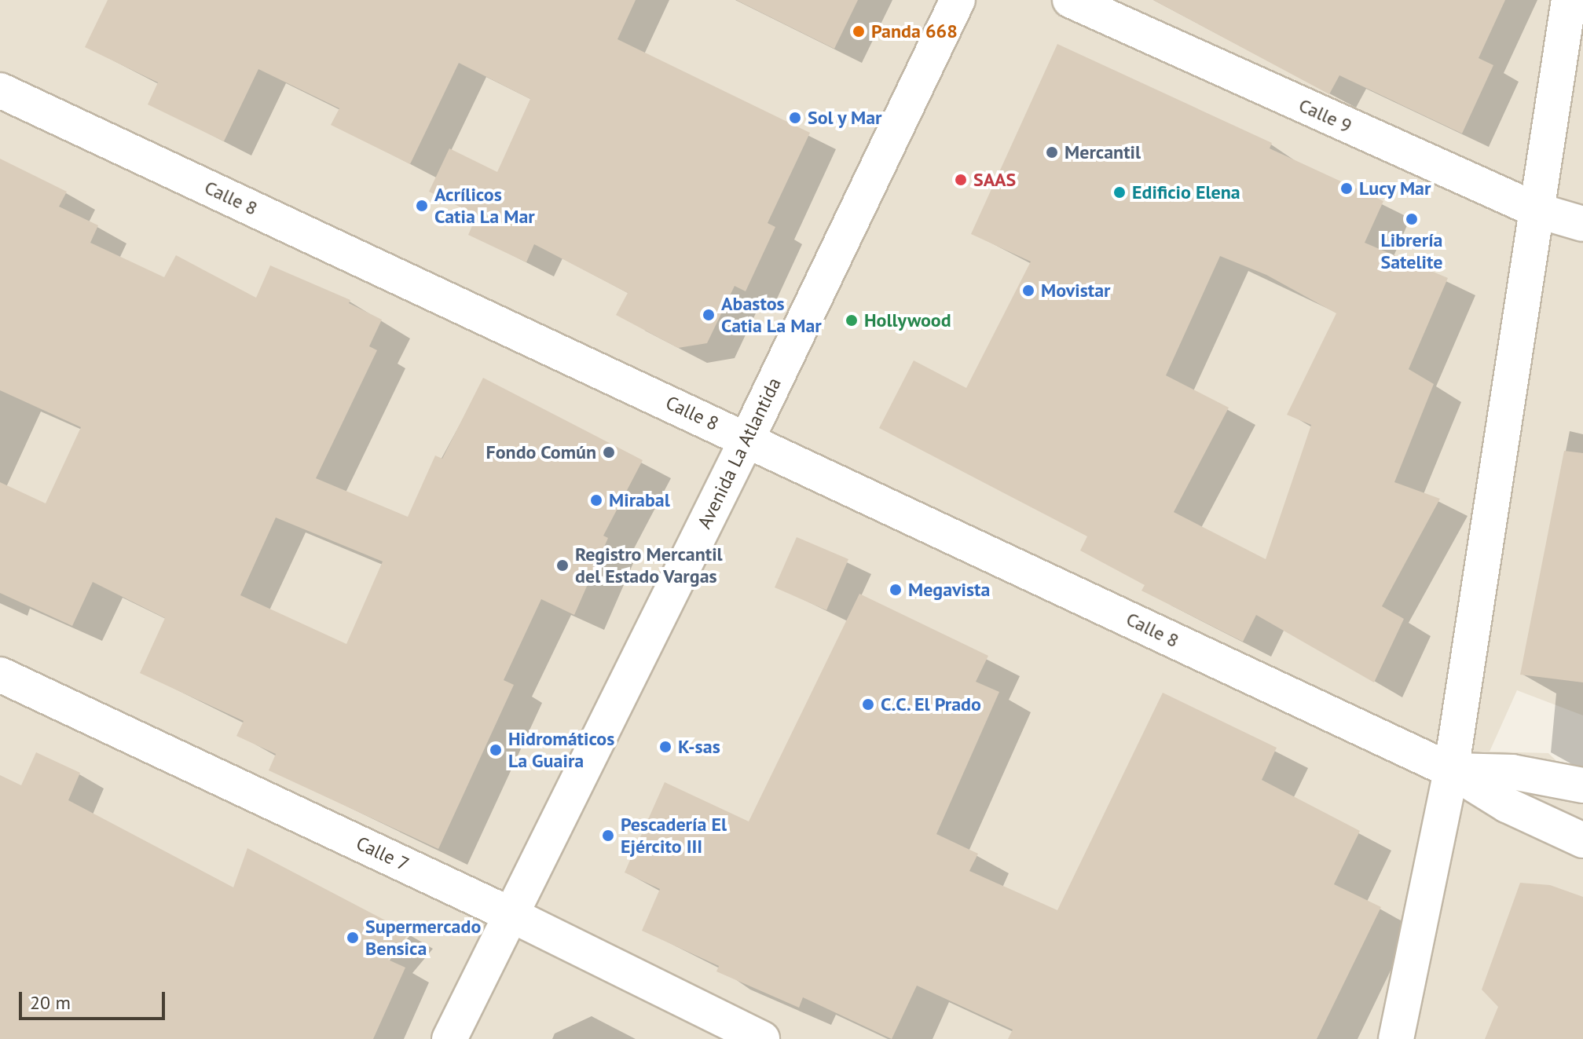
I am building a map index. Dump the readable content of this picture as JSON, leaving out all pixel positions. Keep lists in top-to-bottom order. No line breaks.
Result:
{"streets":{"street":["Calle 9","Calle 8","Avenida La Atlantida","Calle 7"]},"crossings":[["Calle 8","Avenida La Atlantida"],["Avenida La Atlantida","Calle 7"]],"places":["Panda 668","Sol y Mar","Mercantil","SAAS","Lucy Mar","Edificio Elena","Acrílicos Catia La Mar","Librería Satelite","Movistar","Abastos Catia La Mar","Hollywood","Fondo Común","Mirabal","Registro Mercantil del Estado Vargas","Megavista","C.C. El Prado","K-sas","Hidromáticos La Guaira","Pescadería El Ejército III","Supermercado Bensica"],"scale_bar":"20 m"}
